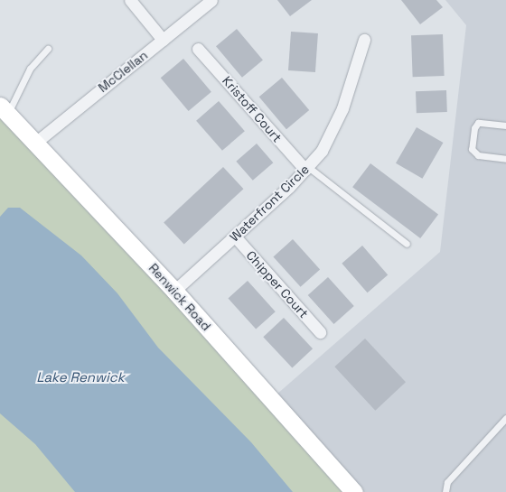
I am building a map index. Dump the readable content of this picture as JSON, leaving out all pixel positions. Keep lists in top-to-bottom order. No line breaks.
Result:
{"streets":{"street":["McClellan","Kristoff Court","Waterfront Circle","Chipper Court","Renwick Road"]},"crossings":[["McClellan","Renwick Road"],["Kristoff Court","Waterfront Circle"],["Waterfront Circle","Chipper Court"],["Waterfront Circle","Renwick Road"]],"water":["Lake Renwick"]}
